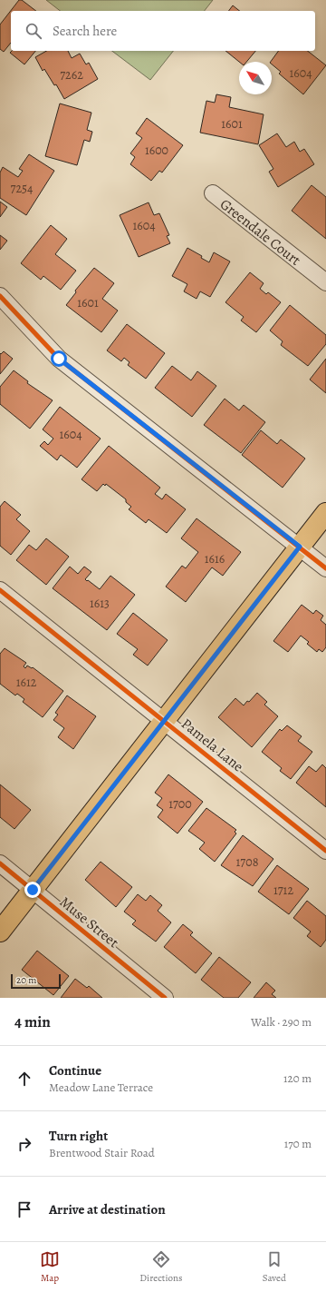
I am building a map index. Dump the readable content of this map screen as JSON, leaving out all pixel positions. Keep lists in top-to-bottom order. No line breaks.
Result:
{"streets":{"street":["Greendale Court","Pamela Lane","Muse Street"]},"house_numbers":["1604","7262","1601","1600","7254","1604","1601","1604","1616","1613","1612","1700","1708","1712"],"scale_bar":"20 m","north":"top left","page":{"search":"Search here","scale":"20 m","heading":["4 min","Walk · 290 m"],"list":[["Continue","Meadow Lane Terrace","120 m"],["Turn right","Brentwood Stair Road","170 m"],"Arrive at destination"],"nav":["Map","Directions","Saved"]}}
